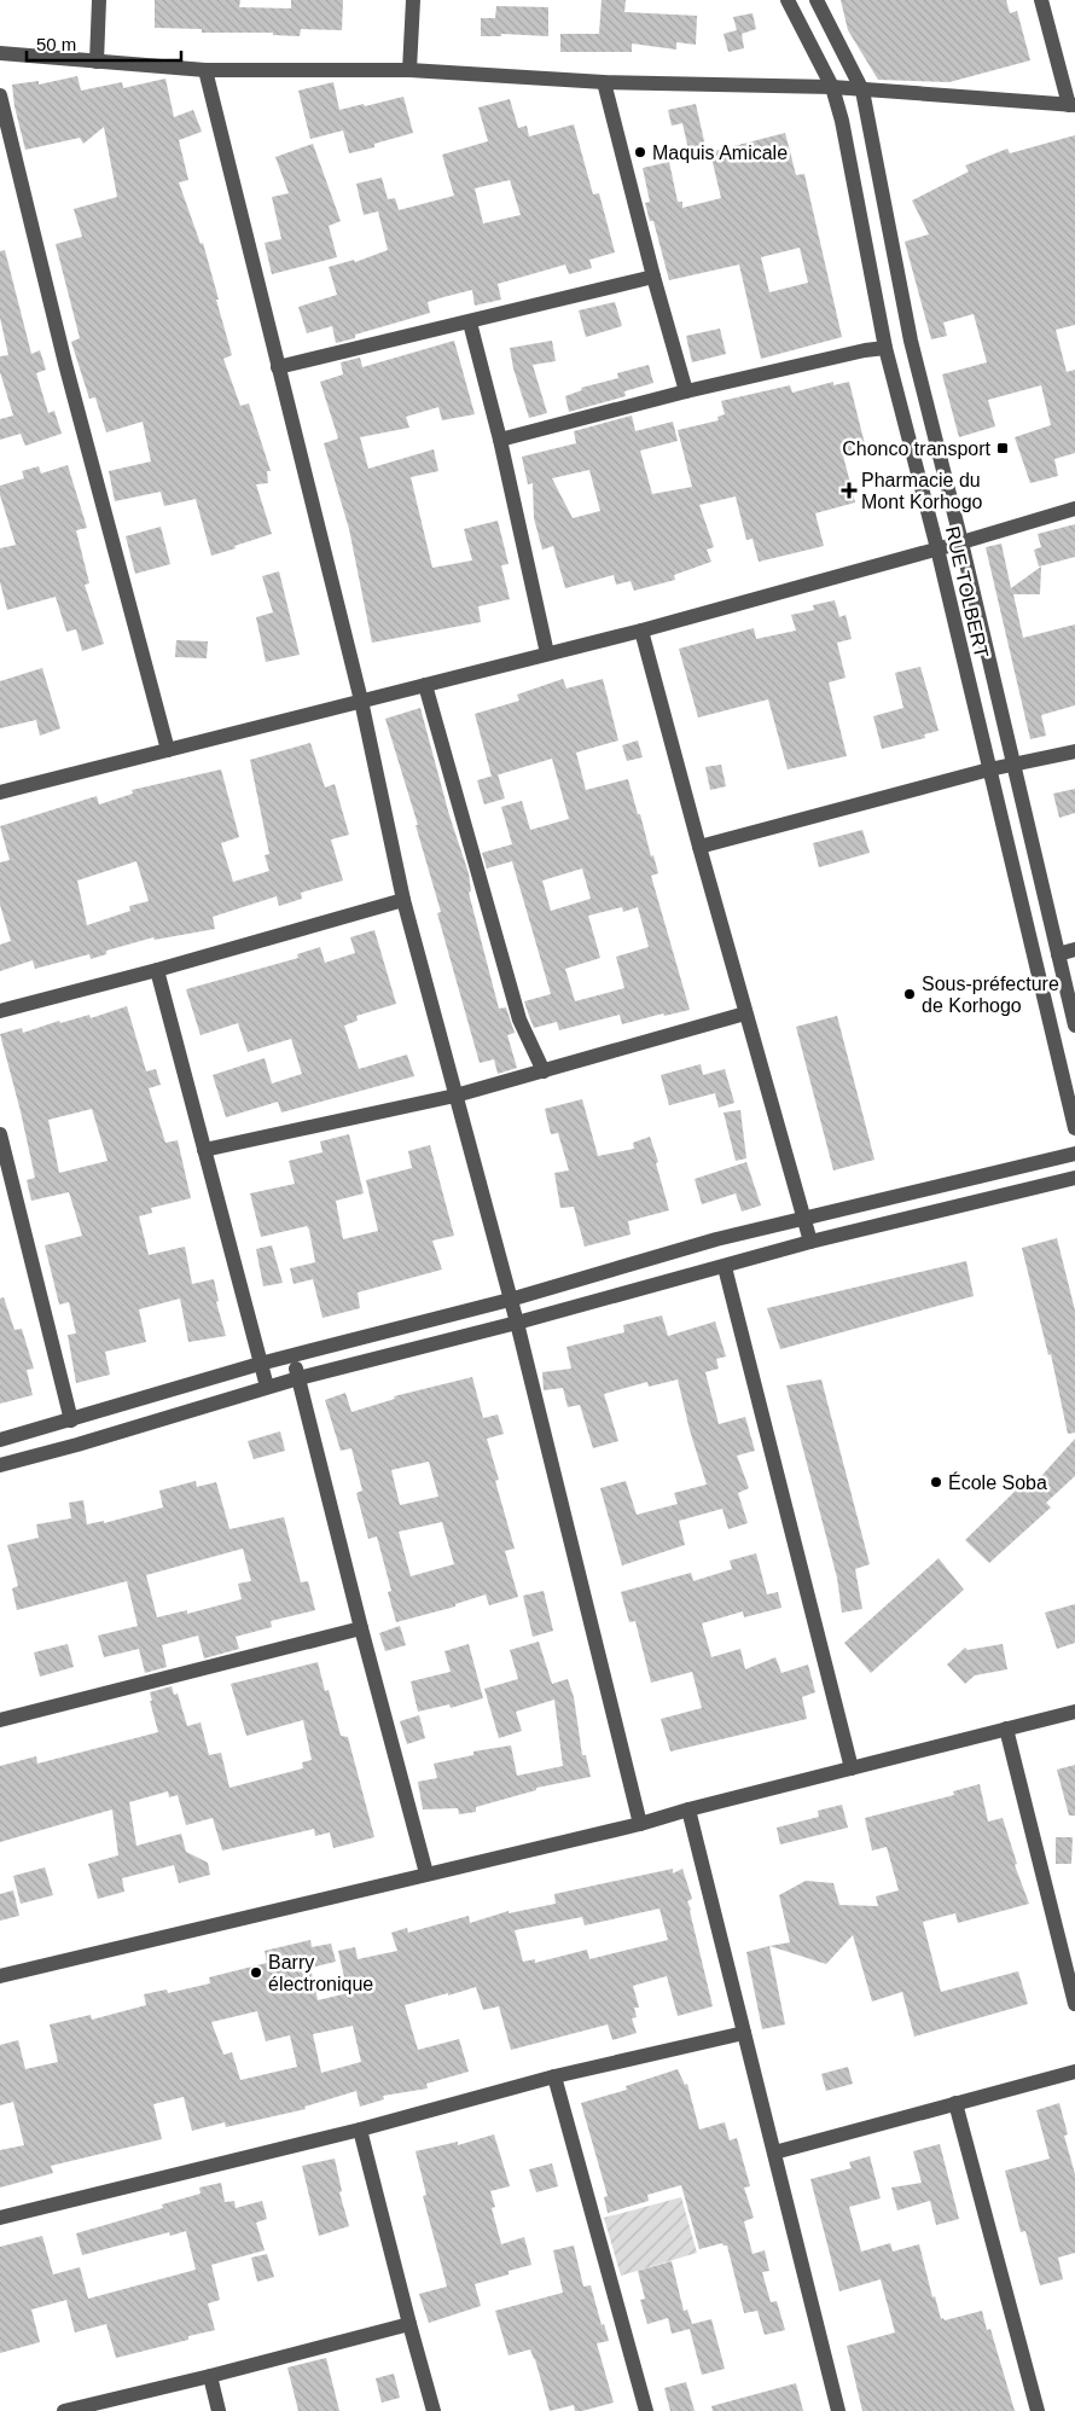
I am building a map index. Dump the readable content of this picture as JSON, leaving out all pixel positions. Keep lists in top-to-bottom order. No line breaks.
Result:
{"streets":{"street":["RUE TOLBERT"]},"places":{"other":["Maquis Amicale","Sous-préfecture de Korhogo","École Soba","Barry électronique"],"transit":["Chonco transport"],"health":["Pharmacie du Mont Korhogo"]},"scale_bar":"50 m"}
